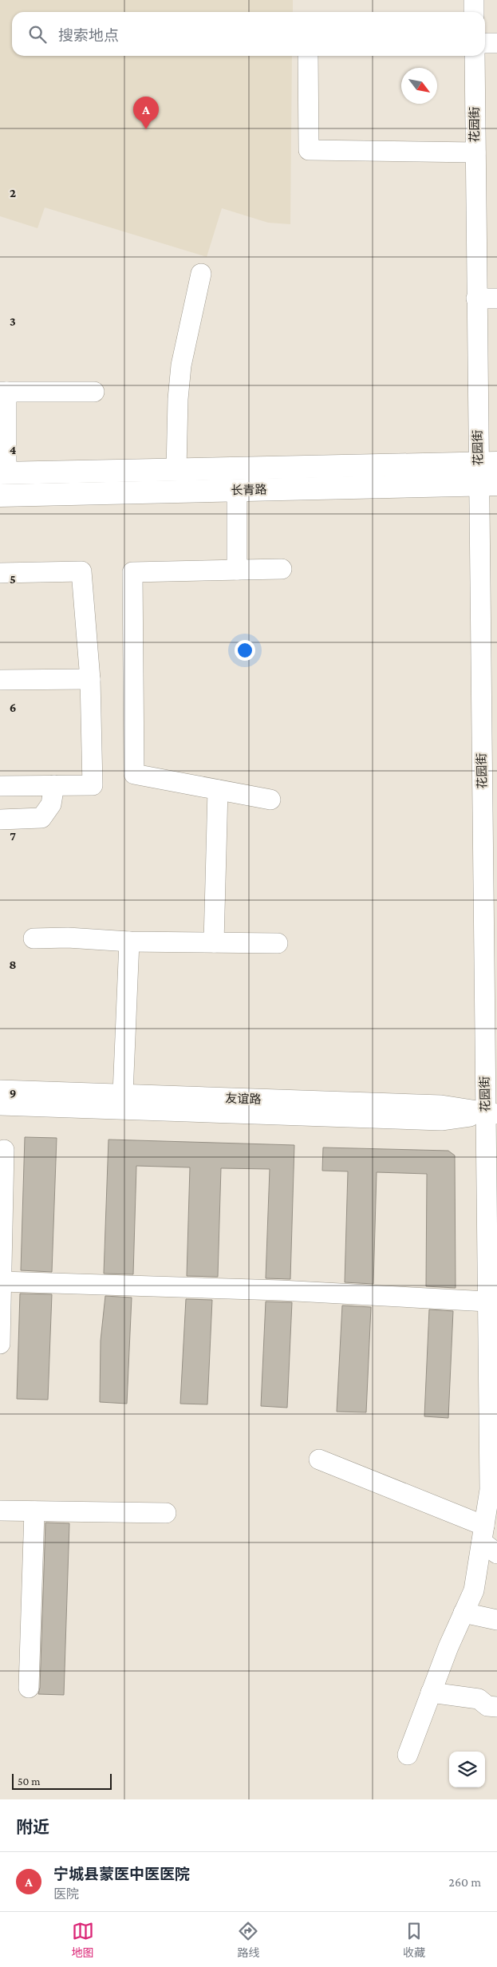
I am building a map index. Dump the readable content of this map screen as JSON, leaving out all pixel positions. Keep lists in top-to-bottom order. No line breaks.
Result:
{"streets":{"main road":["长青路"],"street":["花园街","友谊路"]},"crossings":[["花园街","长青路"],["花园街","友谊路"]],"scale_bar":"50 m","north":"bottom right","page":{"search":"搜索地点","pins":"A","scale":"50 m","heading":"附近","list":[{"mark":"A","name":"宁城县蒙医中医医院","note":"医院","value":"260 m"}],"nav":["地图","路线","收藏"]},"grid":{"rows":["2","3","4","5","6","7","8","9"]}}
